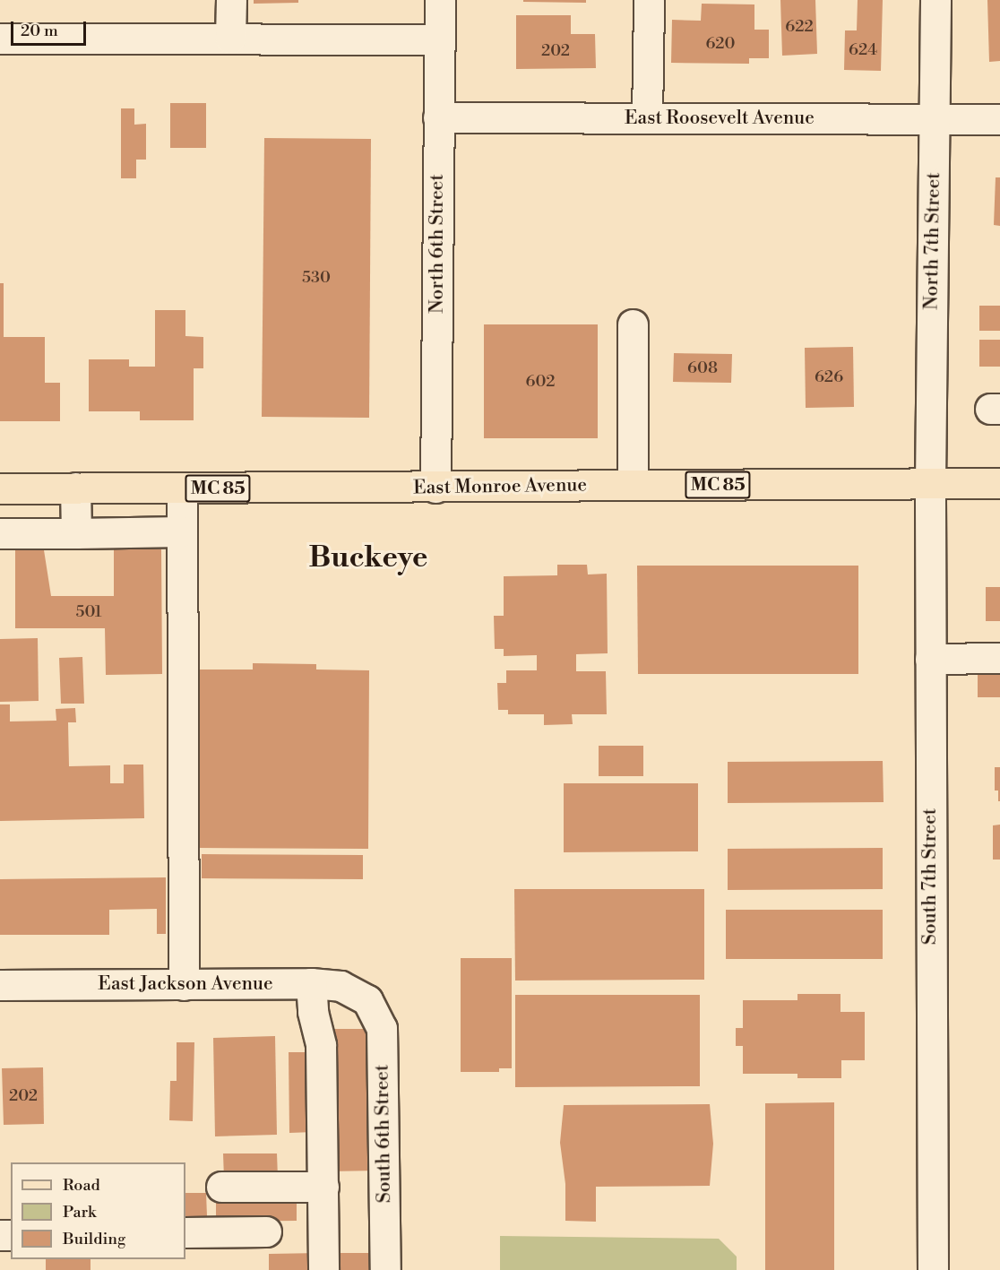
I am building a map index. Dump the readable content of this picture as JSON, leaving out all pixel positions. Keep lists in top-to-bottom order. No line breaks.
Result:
{"streets":{"main road":["MC 85","East Monroe Avenue"],"street":["East Roosevelt Avenue","North 7th Street","North 6th Street","South 7th Street","East Jackson Avenue","South 6th Street"]},"crossings":[["East Roosevelt Avenue","North 7th Street"],["East Roosevelt Avenue","North 6th Street"],["North 7th Street","East Monroe Avenue"],["North 7th Street","South 7th Street"],["North 6th Street","East Monroe Avenue"],["East Monroe Avenue","South 7th Street"],["East Jackson Avenue","South 6th Street"]],"districts":["Buckeye"],"house_numbers":["622","620","624","202","530","608","626","602","501","202"],"legend":["Road","Park","Building"],"scale_bar":"20 m"}
